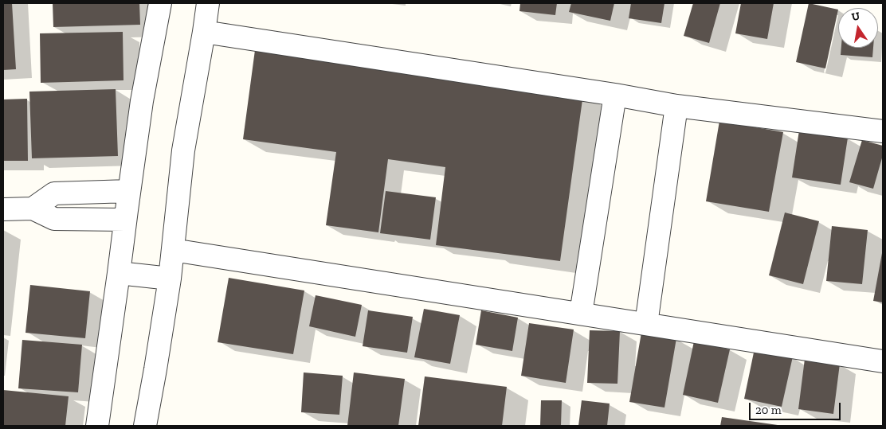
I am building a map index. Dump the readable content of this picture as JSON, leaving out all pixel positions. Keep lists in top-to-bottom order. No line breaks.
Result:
{"scale_bar":"20 m","north":"top"}
